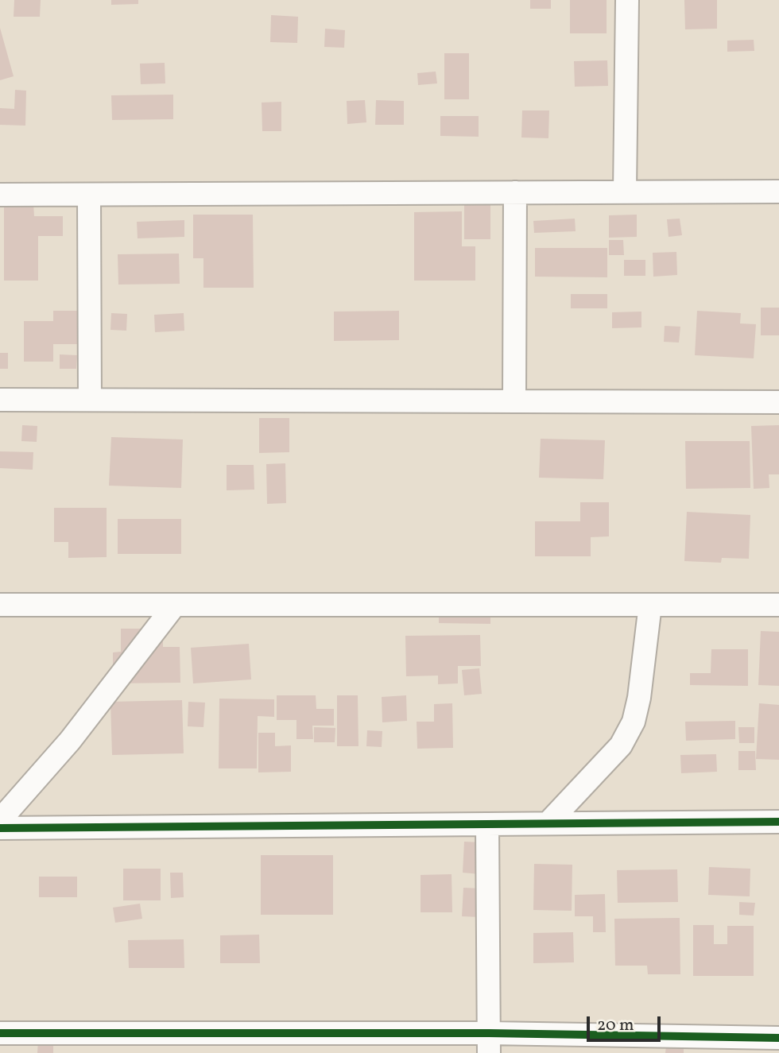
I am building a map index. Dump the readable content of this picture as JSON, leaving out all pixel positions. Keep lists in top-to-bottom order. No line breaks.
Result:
{"scale_bar":"20 m"}
